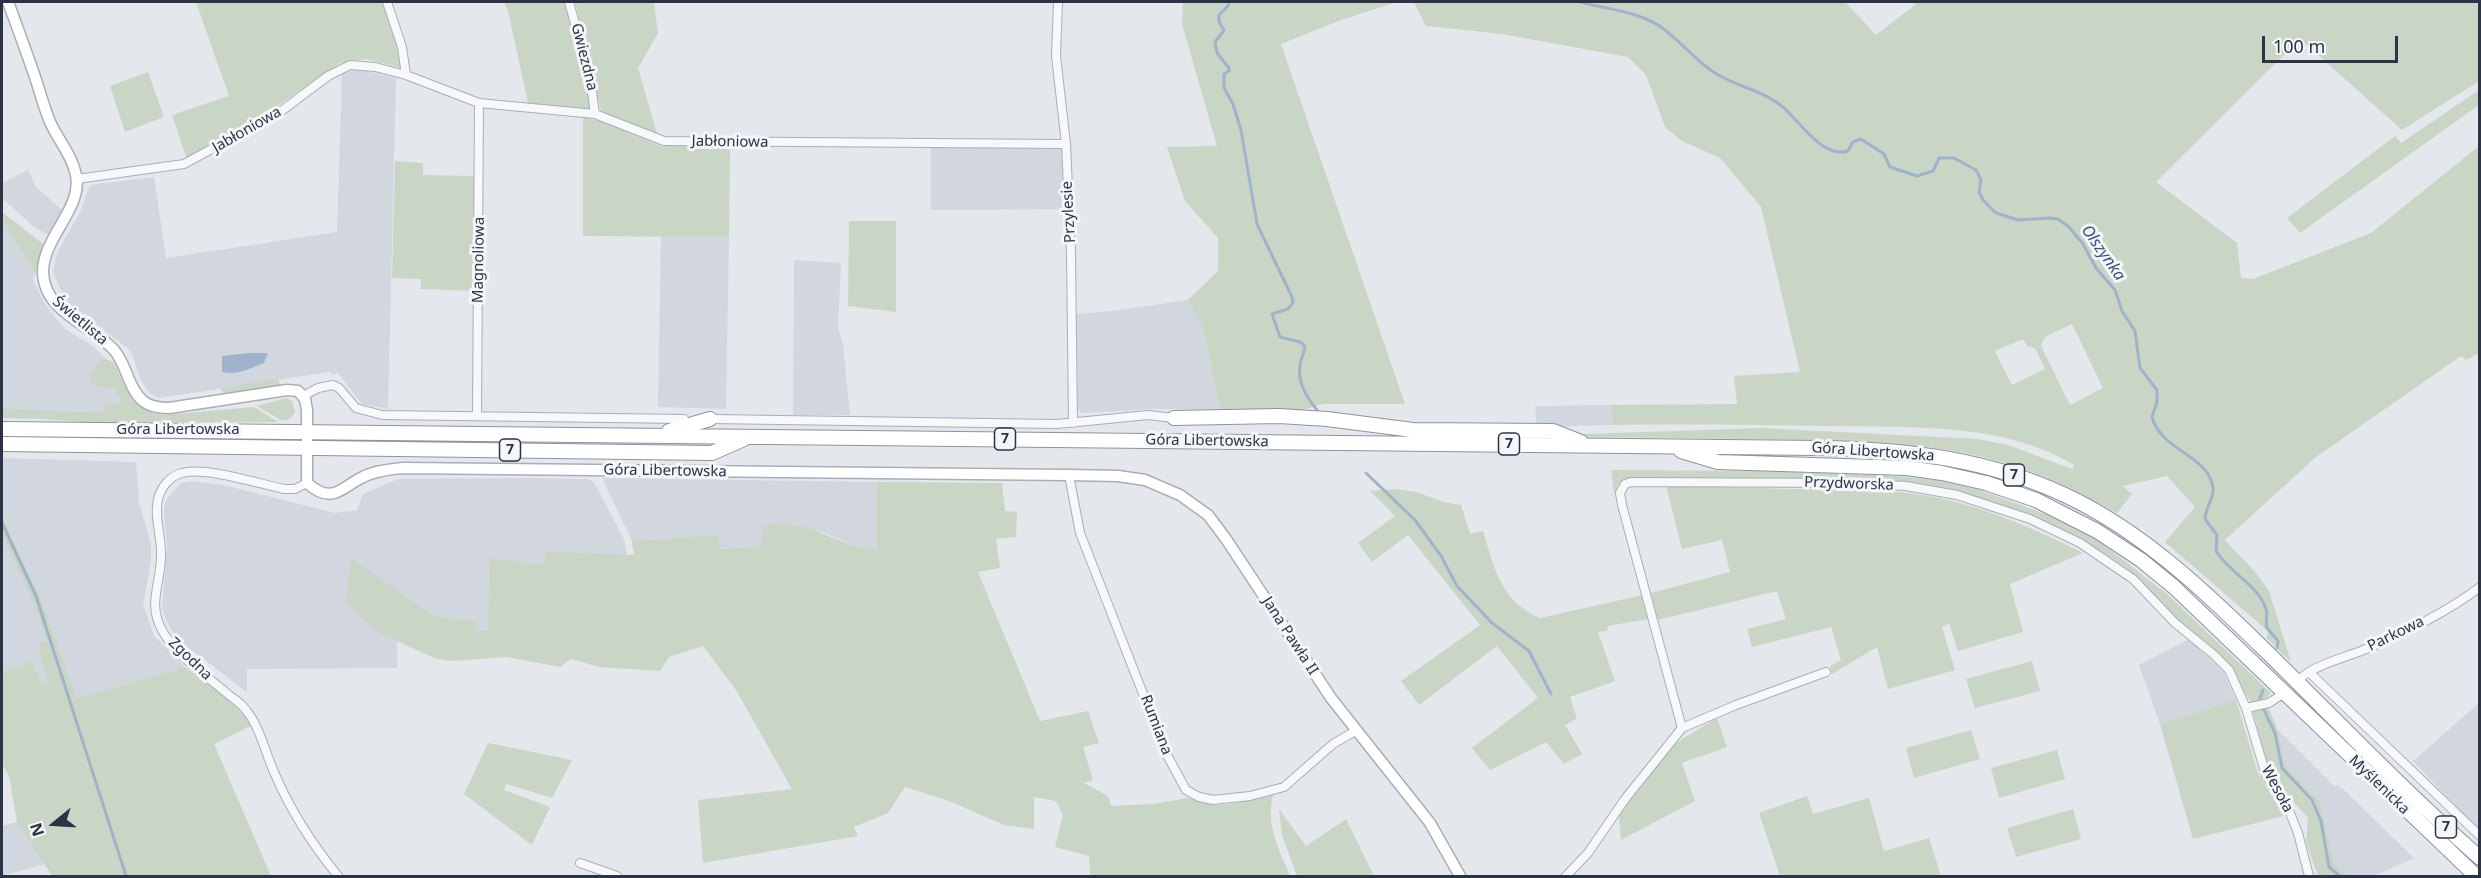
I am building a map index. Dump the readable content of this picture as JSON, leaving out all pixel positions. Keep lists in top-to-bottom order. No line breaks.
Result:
{"streets":{"highway":["Góra Libertowska","7","Myślenicka"],"street":["Gwiezdna","Jabłoniowa","Przylesie","Magnoliowa","Świetlista","Przydworska","Parkowa","Jana Pawła II","Zgodna","Rumiana","Wesoła"]},"crossings":[["Gwiezdna","Jabłoniowa"],["Jabłoniowa","Przylesie"],["Jabłoniowa","Magnoliowa"],["Jabłoniowa","Świetlista"],["Przylesie","Góra Libertowska"],["Góra Libertowska","7"],["Góra Libertowska","Parkowa"],["Góra Libertowska","Jana Pawła II"],["Góra Libertowska","Zgodna"],["Góra Libertowska","Rumiana"],["Góra Libertowska","Myślenicka"],["Przydworska","Wesoła"],["Parkowa","Myślenicka"],["Jana Pawła II","Rumiana"]],"water":["Olszynka"],"scale_bar":"100 m","north":"left"}
